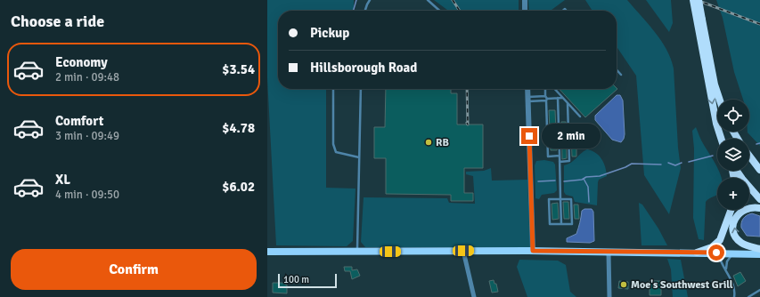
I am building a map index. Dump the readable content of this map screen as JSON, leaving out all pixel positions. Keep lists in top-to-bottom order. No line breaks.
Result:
{"places":["RB","Moe's Southwest Grill"],"scale_bar":"100 m","page":{"heading":"Choose a ride","banner":["Pickup","Hillsborough Road"],"list":[{"name":"Economy","note":"2 min · 09:48","value":"$3.54"},{"name":"Comfort","note":"3 min · 09:49","value":"$4.78"},{"name":"XL","note":"4 min · 09:50","value":"$6.02"}],"map_buttons":"+","bubble":"2 min","buttons":"Confirm","scale":"100 m"}}
